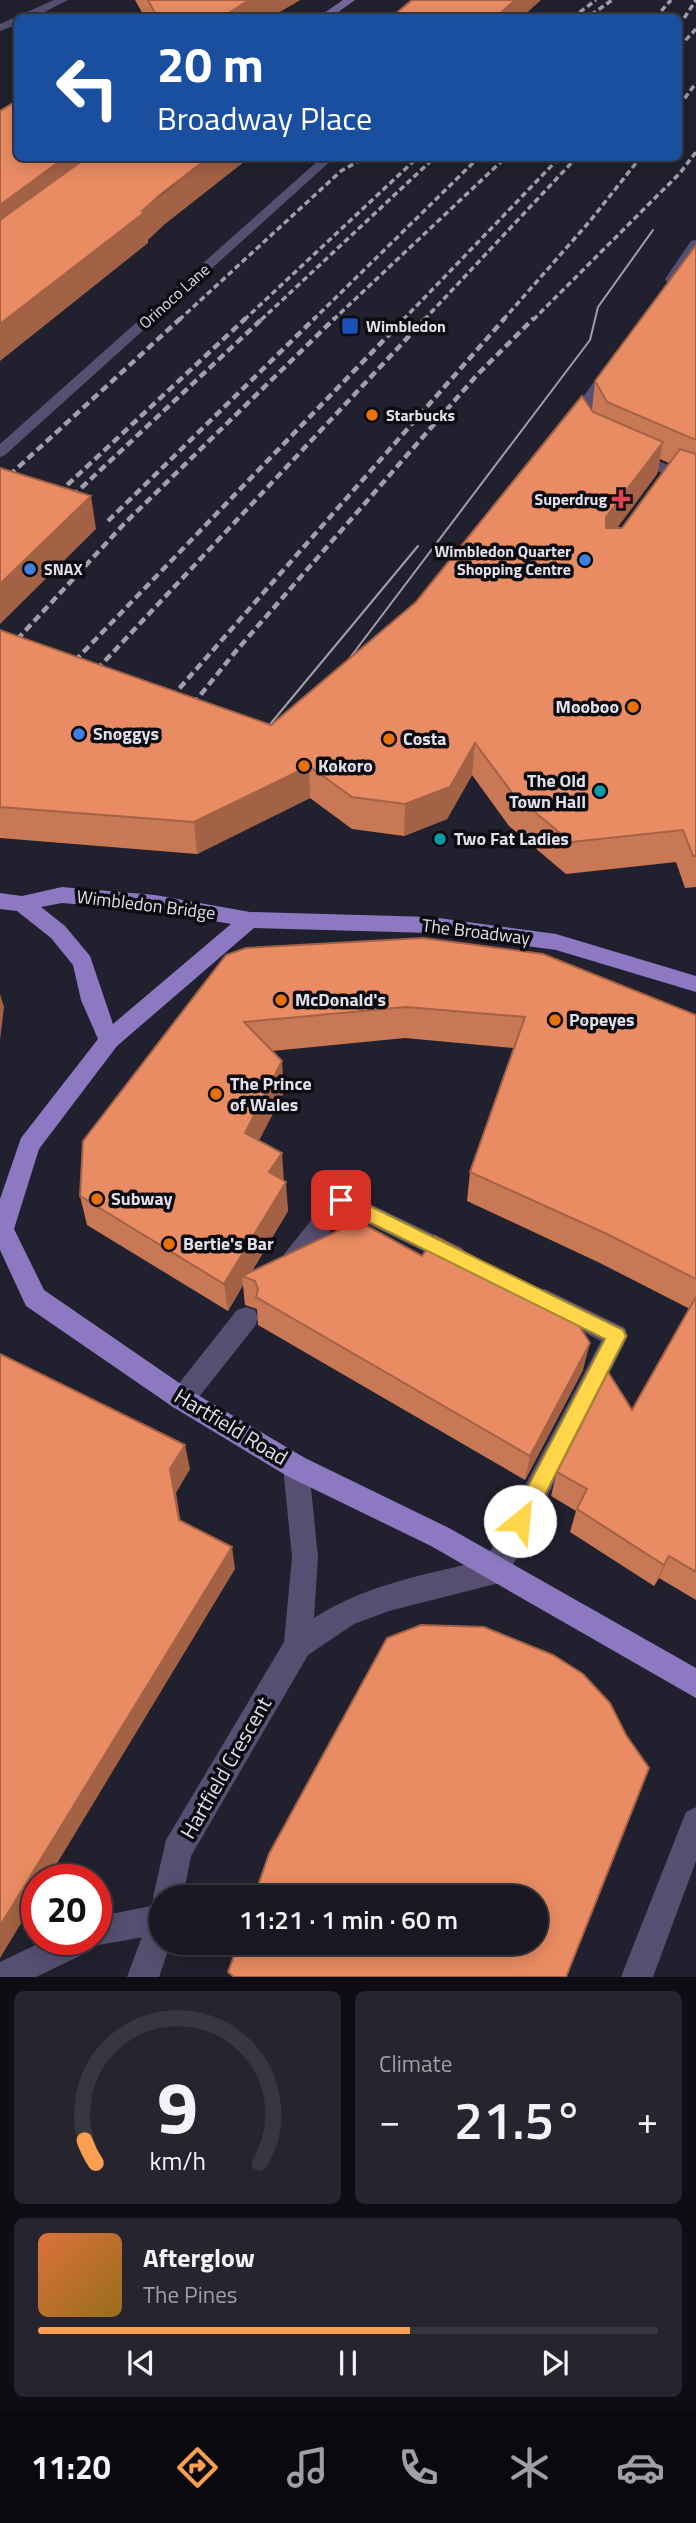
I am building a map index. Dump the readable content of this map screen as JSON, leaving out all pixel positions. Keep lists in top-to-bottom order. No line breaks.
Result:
{"streets":{"main road":["Wimbledon Bridge","The Broadway","Hartfield Road"],"street":["Orinoco Lane","Hartfield Crescent"]},"crossings":[["Wimbledon Bridge","The Broadway"],["Wimbledon Bridge","Hartfield Road"],["The Broadway","Hartfield Road"],["Hartfield Road","Hartfield Crescent"]],"places":{"transit":["Wimbledon"],"other":["Starbucks","Wimbledon Quarter Shopping Centre","SNAX","Mooboo","Snoggys","Costa","Kokoro","The Old Town Hall","Two Fat Ladies","McDonald's","Popeyes","The Prince of Wales","Subway","Bertie's Bar"],"health":["Superdrug"]},"page":{"turn":["20 m","Broadway Place"],"limit":"20","trip":"11:21 · 1 min · 60 m","tile":"Climate","heat":["−","21.5°","+"],"song":["Afterglow","The Pines"],"tabs":"11:20","gauge":["9","km/h"]}}
